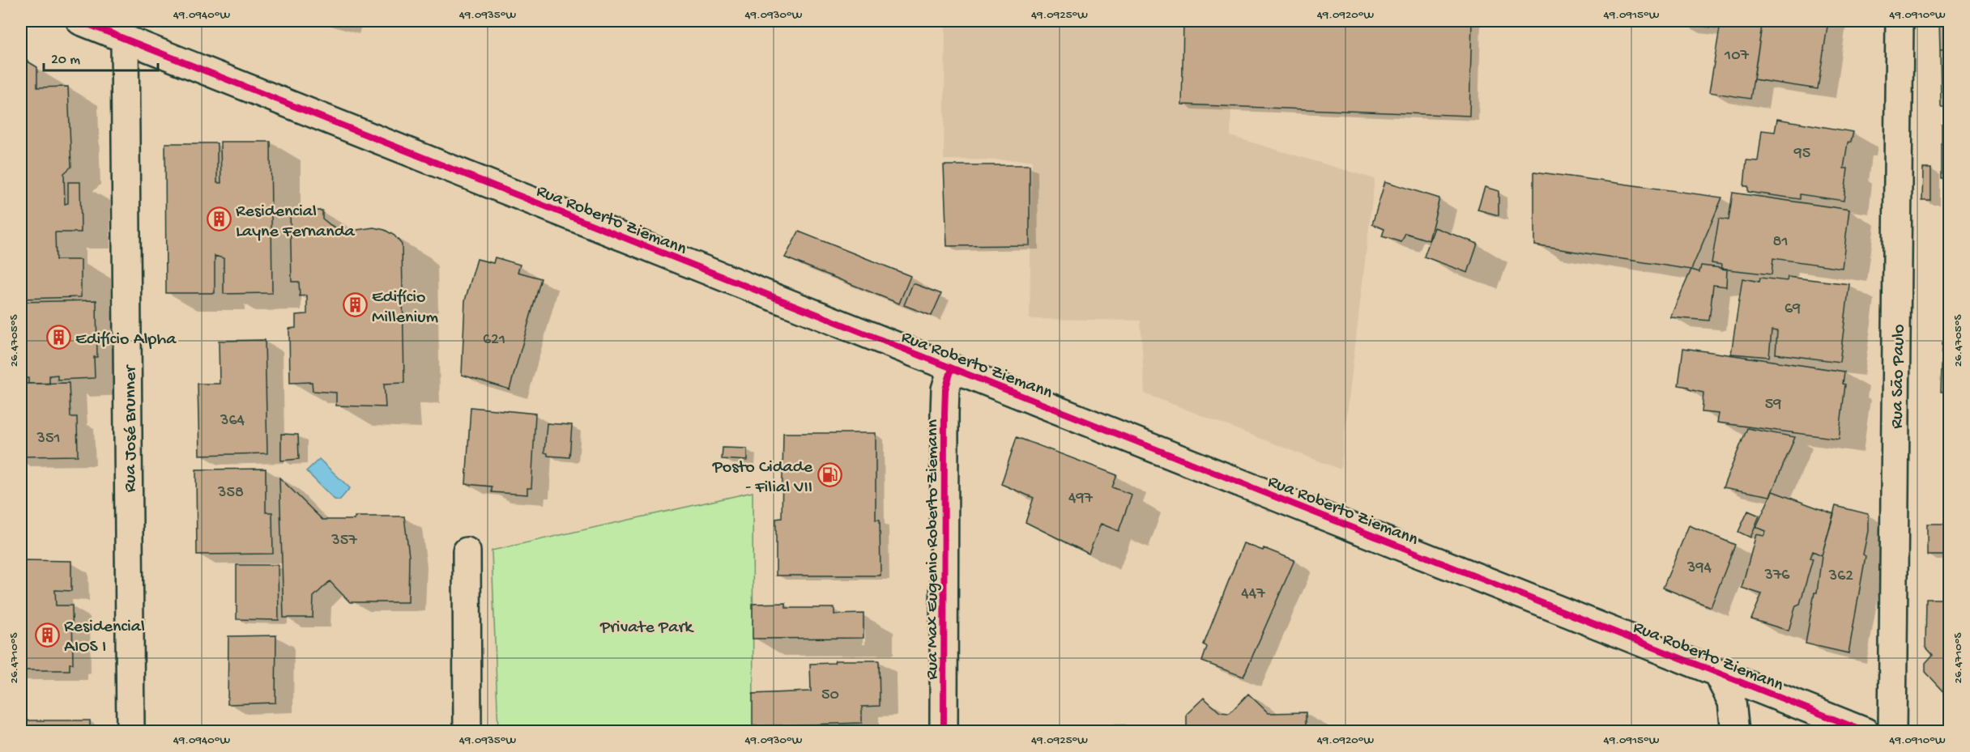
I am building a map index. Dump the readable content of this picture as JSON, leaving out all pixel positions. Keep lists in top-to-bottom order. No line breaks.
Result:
{"streets":{"main road":["Rua Roberto Ziemann","Rua São Paulo","Rua José Brunner","Rua Max Eugenio Roberto Ziemann"]},"crossings":[["Rua Roberto Ziemann","Rua José Brunner"],["Rua Roberto Ziemann","Rua Max Eugenio Roberto Ziemann"]],"parks":["Private Park"],"places":{"building":["Residencial Layne Fernanda","Edifício Millenium","Edifício Alpha","Residencial AIOS I"],"fuel station":["Posto Cidade - Filial VII"]},"house_numbers":["107","95","81","69","621","59","364","351","358","497","357","394","376","362","447","50"],"scale_bar":"20 m","coordinates":["49.0940°W","49.0935°W","49.0930°W","49.0925°W","49.0920°W","49.0915°W","49.0910°W","26.4705°S","26.4710°S"]}
